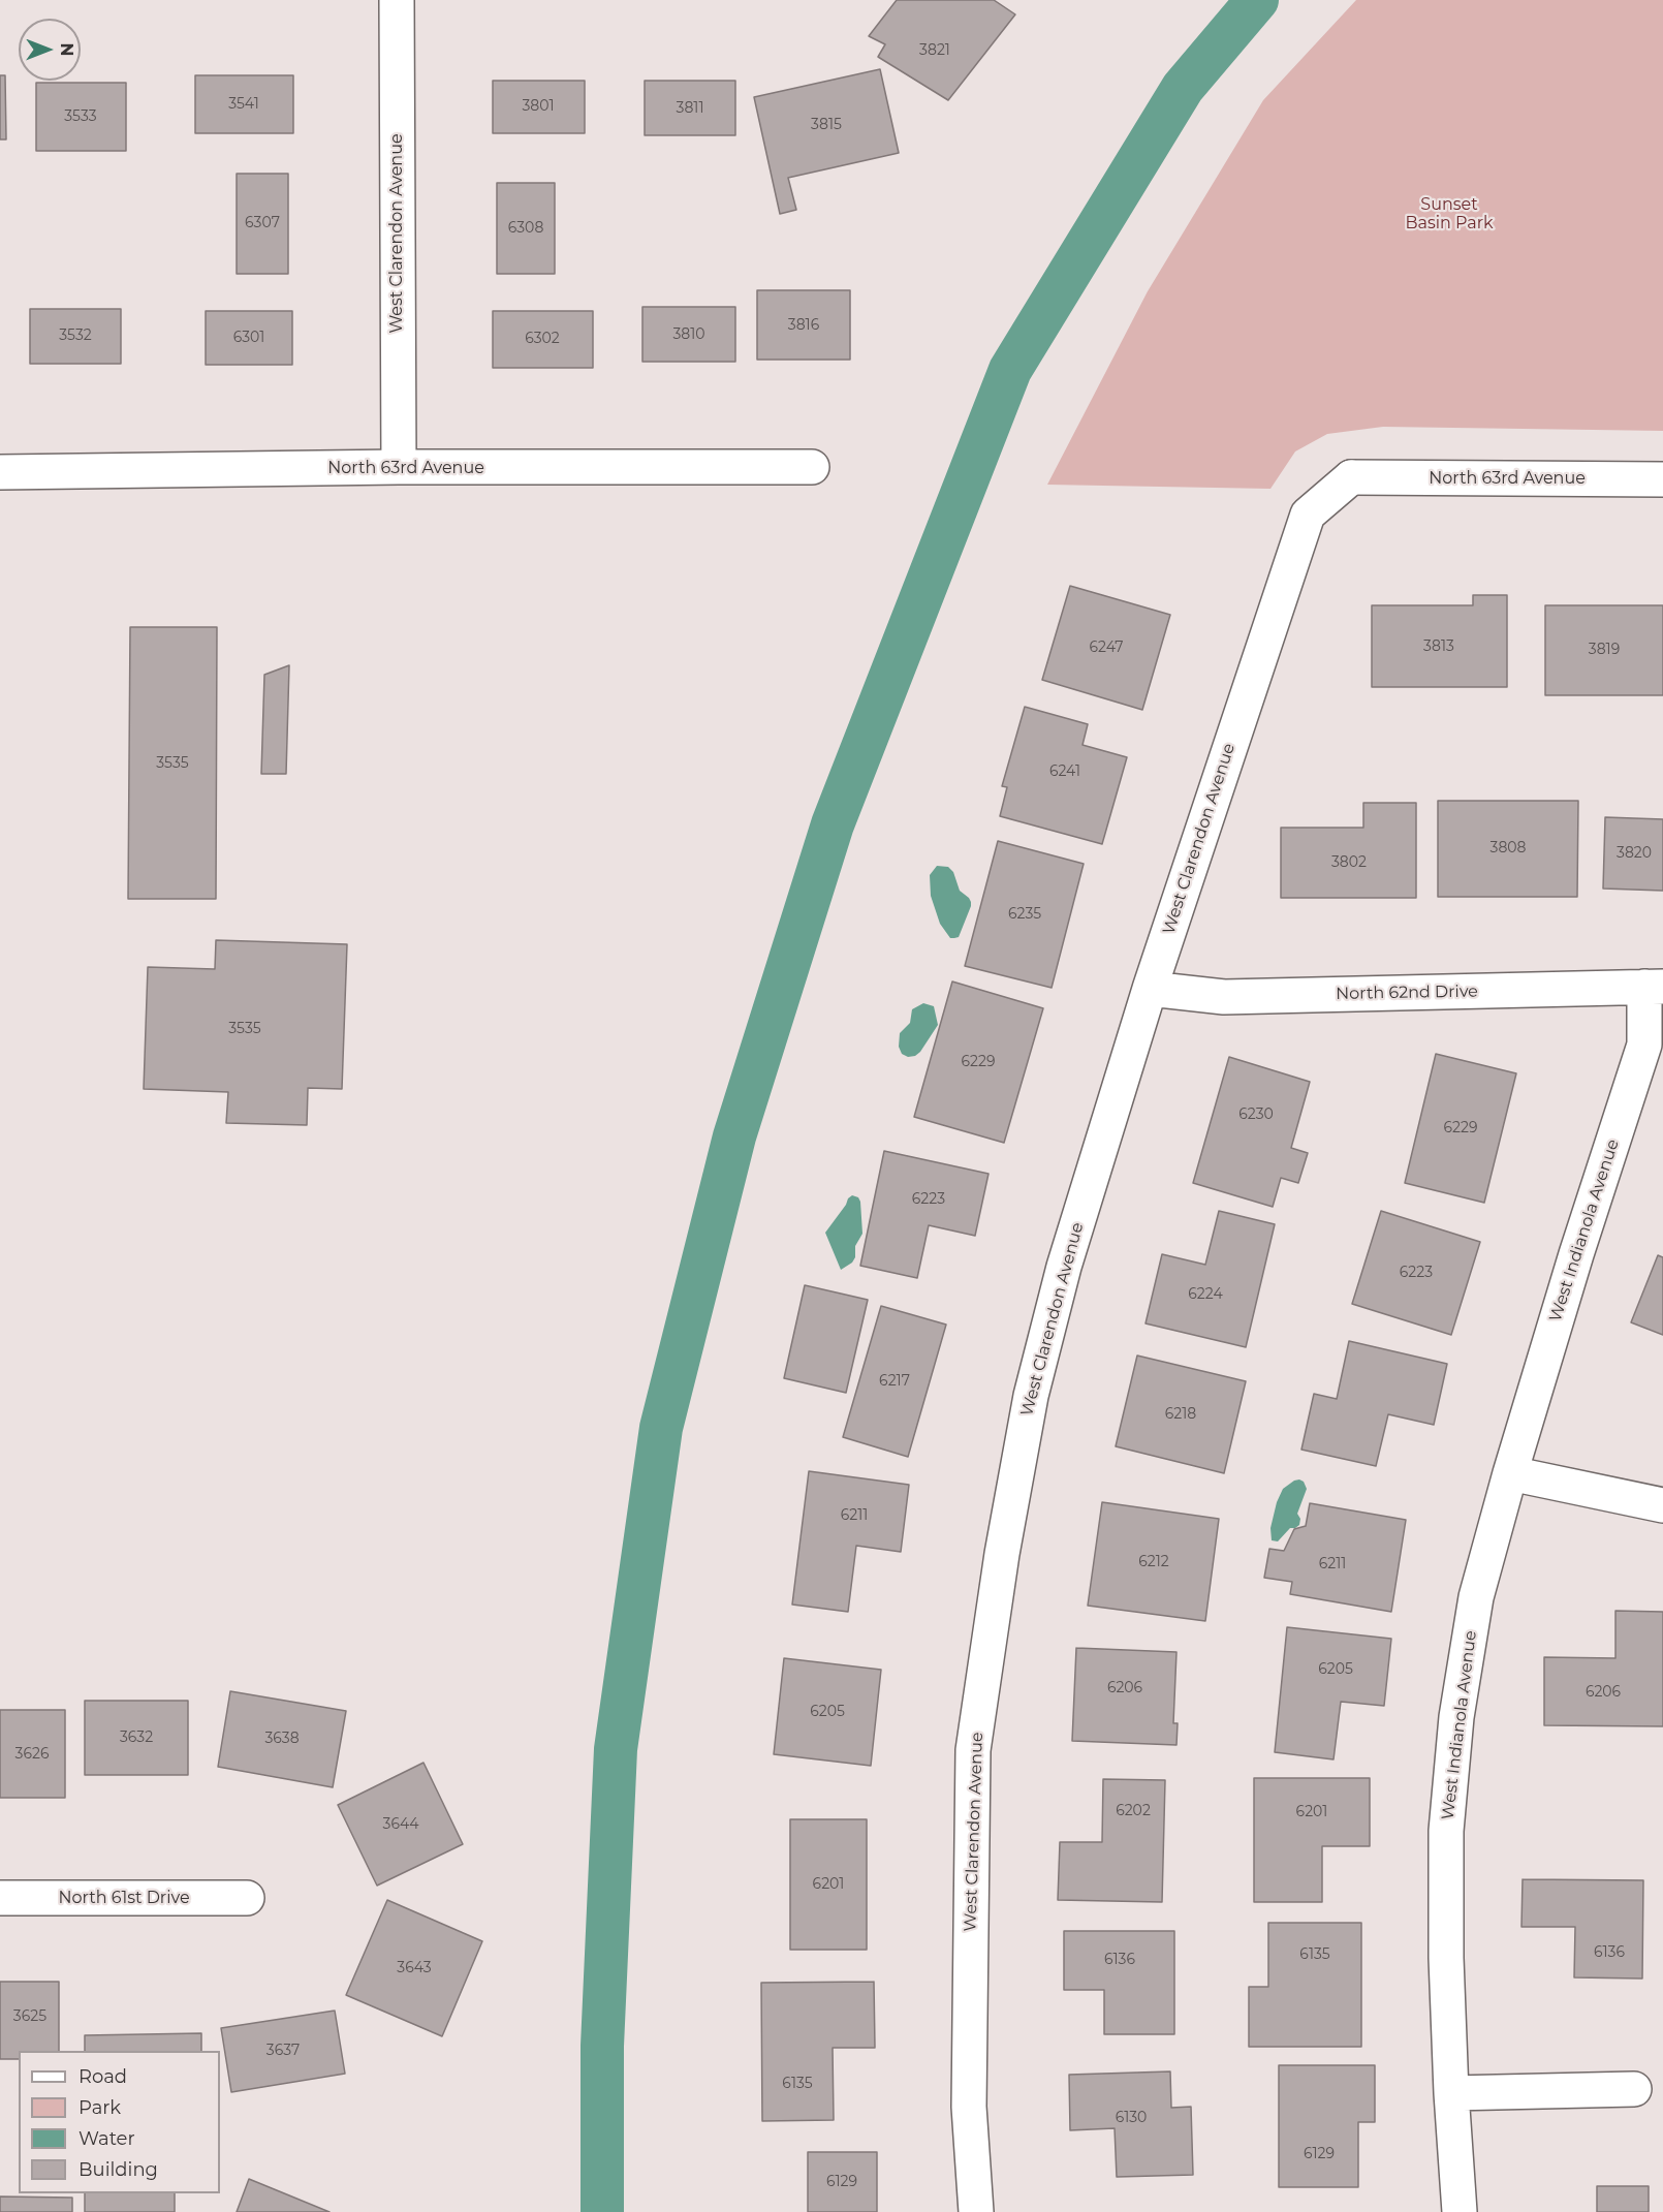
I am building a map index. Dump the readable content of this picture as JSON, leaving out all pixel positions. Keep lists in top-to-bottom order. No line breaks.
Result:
{"streets":{"street":["West Clarendon Avenue","North 63rd Avenue","North 62nd Drive","West Indianola Avenue","North 61st Drive"]},"crossings":[["West Clarendon Avenue","North 63rd Avenue"],["West Clarendon Avenue","North 62nd Drive"],["North 62nd Drive","West Indianola Avenue"]],"parks":["Sunset Basin Park"],"house_numbers":["3821","3541","3801","3811","3533","3815","6307","6308","3816","3810","3532","6301","6302","3813","6247","3819","3535","6241","3808","3820","3802","6235","3535","6229","6230","6229","6223","6223","6224","6217","6218","6211","6212","6211","6205","6206","6206","6205","3632","3638","3626","6202","6201","3644","6201","6136","6135","6136","3643","3625","3637","6135","6130","6129","6129"],"legend":["Road","Park","Water","Building"],"north":"right"}
